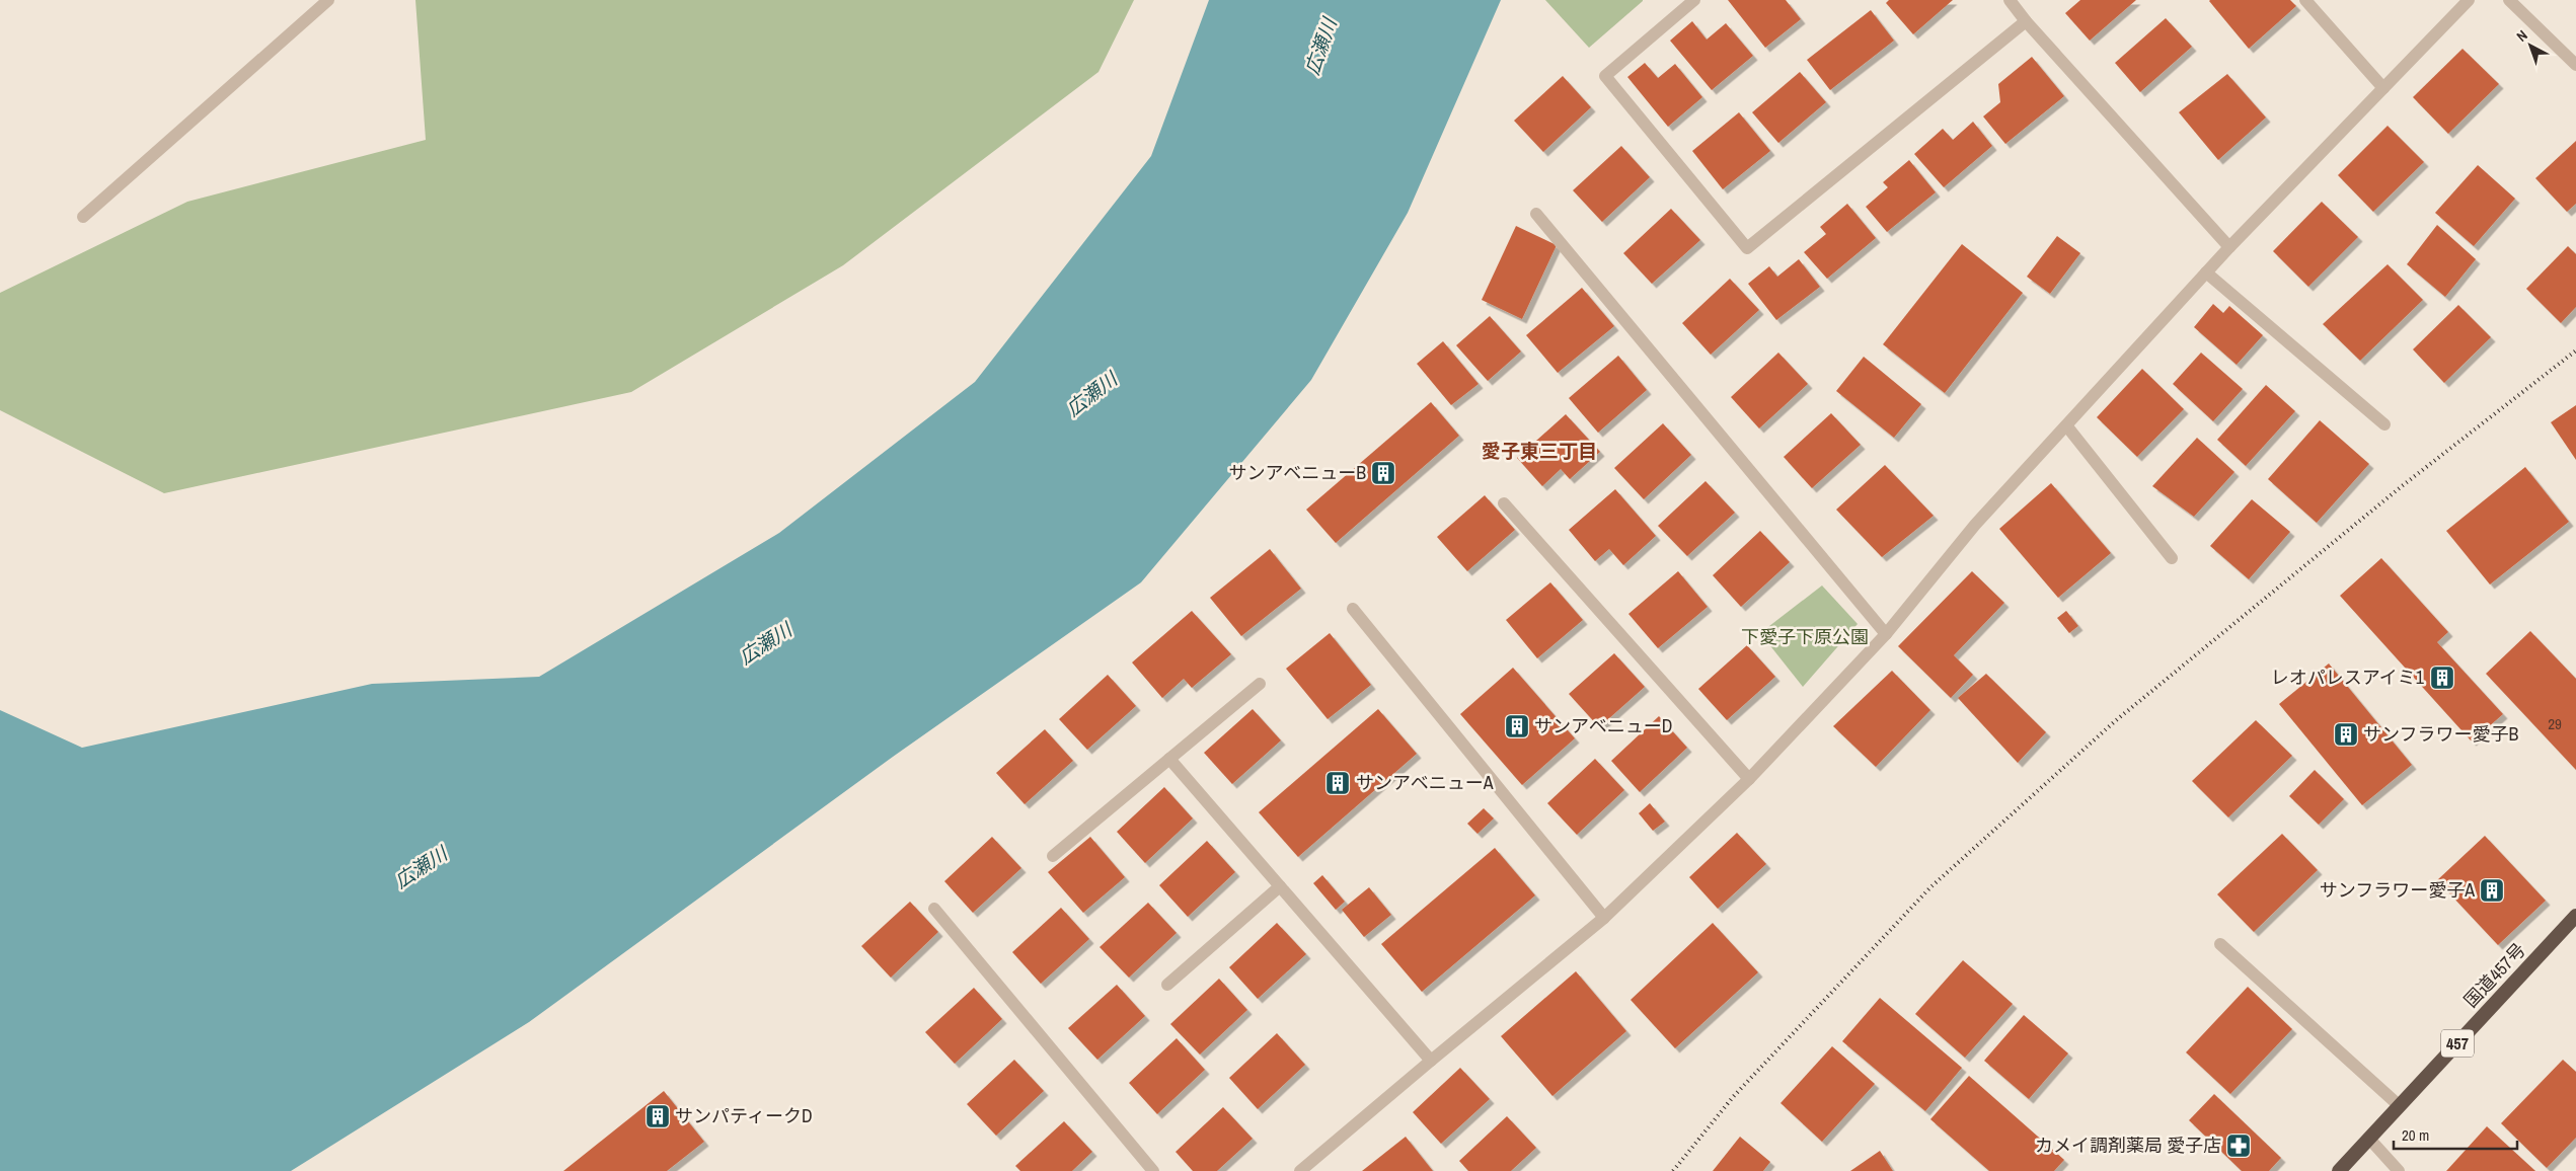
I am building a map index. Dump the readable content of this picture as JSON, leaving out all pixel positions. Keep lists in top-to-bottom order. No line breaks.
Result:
{"streets":{"highway":["国道457号","457"]},"districts":["愛子東三丁目"],"water":["広瀬川"],"parks":["下愛子下原公園"],"places":{"building":["サンアベニューB","レオパレスアイミ1","サンアベニューD","サンフラワー愛子B","サンアベニューA","サンフラワー愛子A","サンパティークD"],"pharmacy":["カメイ調剤薬局 愛子店"]},"house_numbers":["29"],"scale_bar":"20 m","north":"top left"}
